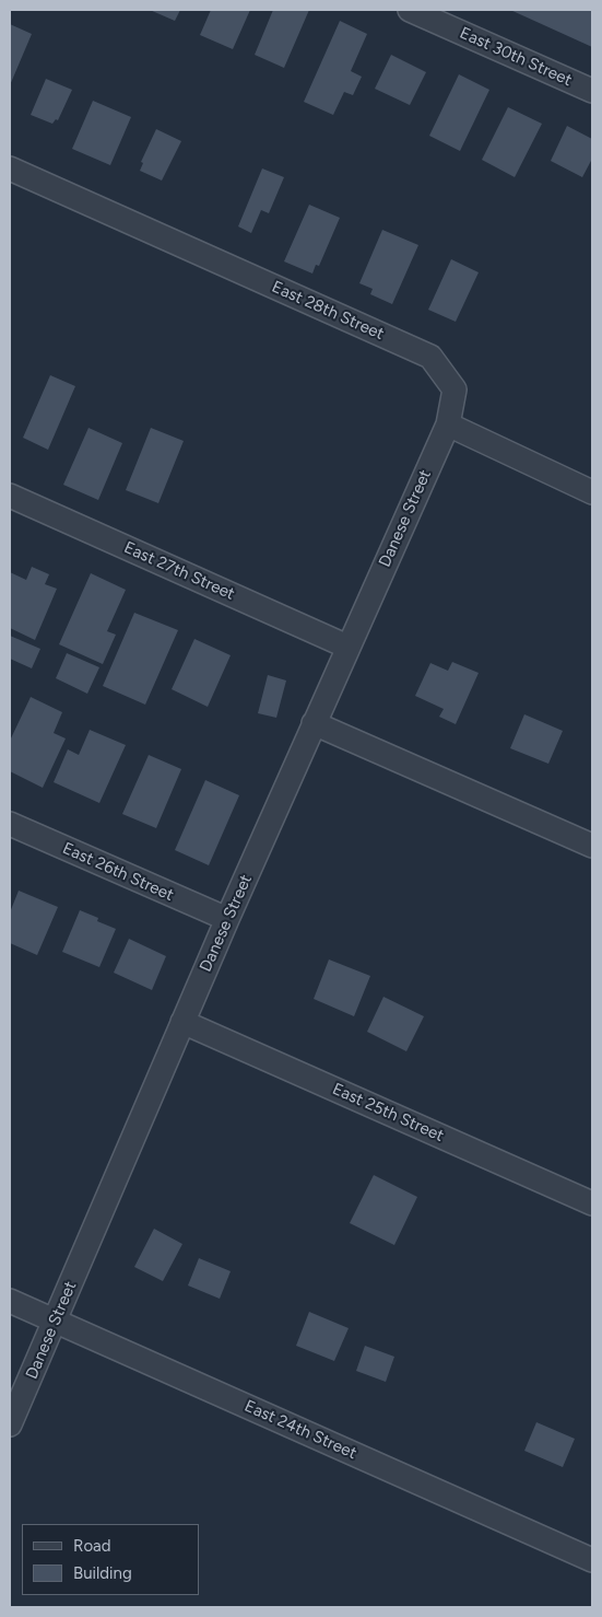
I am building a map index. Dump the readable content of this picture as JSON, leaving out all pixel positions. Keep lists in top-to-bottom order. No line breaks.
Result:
{"streets":{"street":["East 30th Street","East 28th Street","Danese Street","East 27th Street","East 26th Street","East 25th Street","East 24th Street"]},"crossings":[["East 28th Street","Danese Street"],["Danese Street","East 27th Street"],["Danese Street","East 26th Street"],["Danese Street","East 25th Street"],["Danese Street","East 24th Street"]],"legend":["Road","Building"]}
